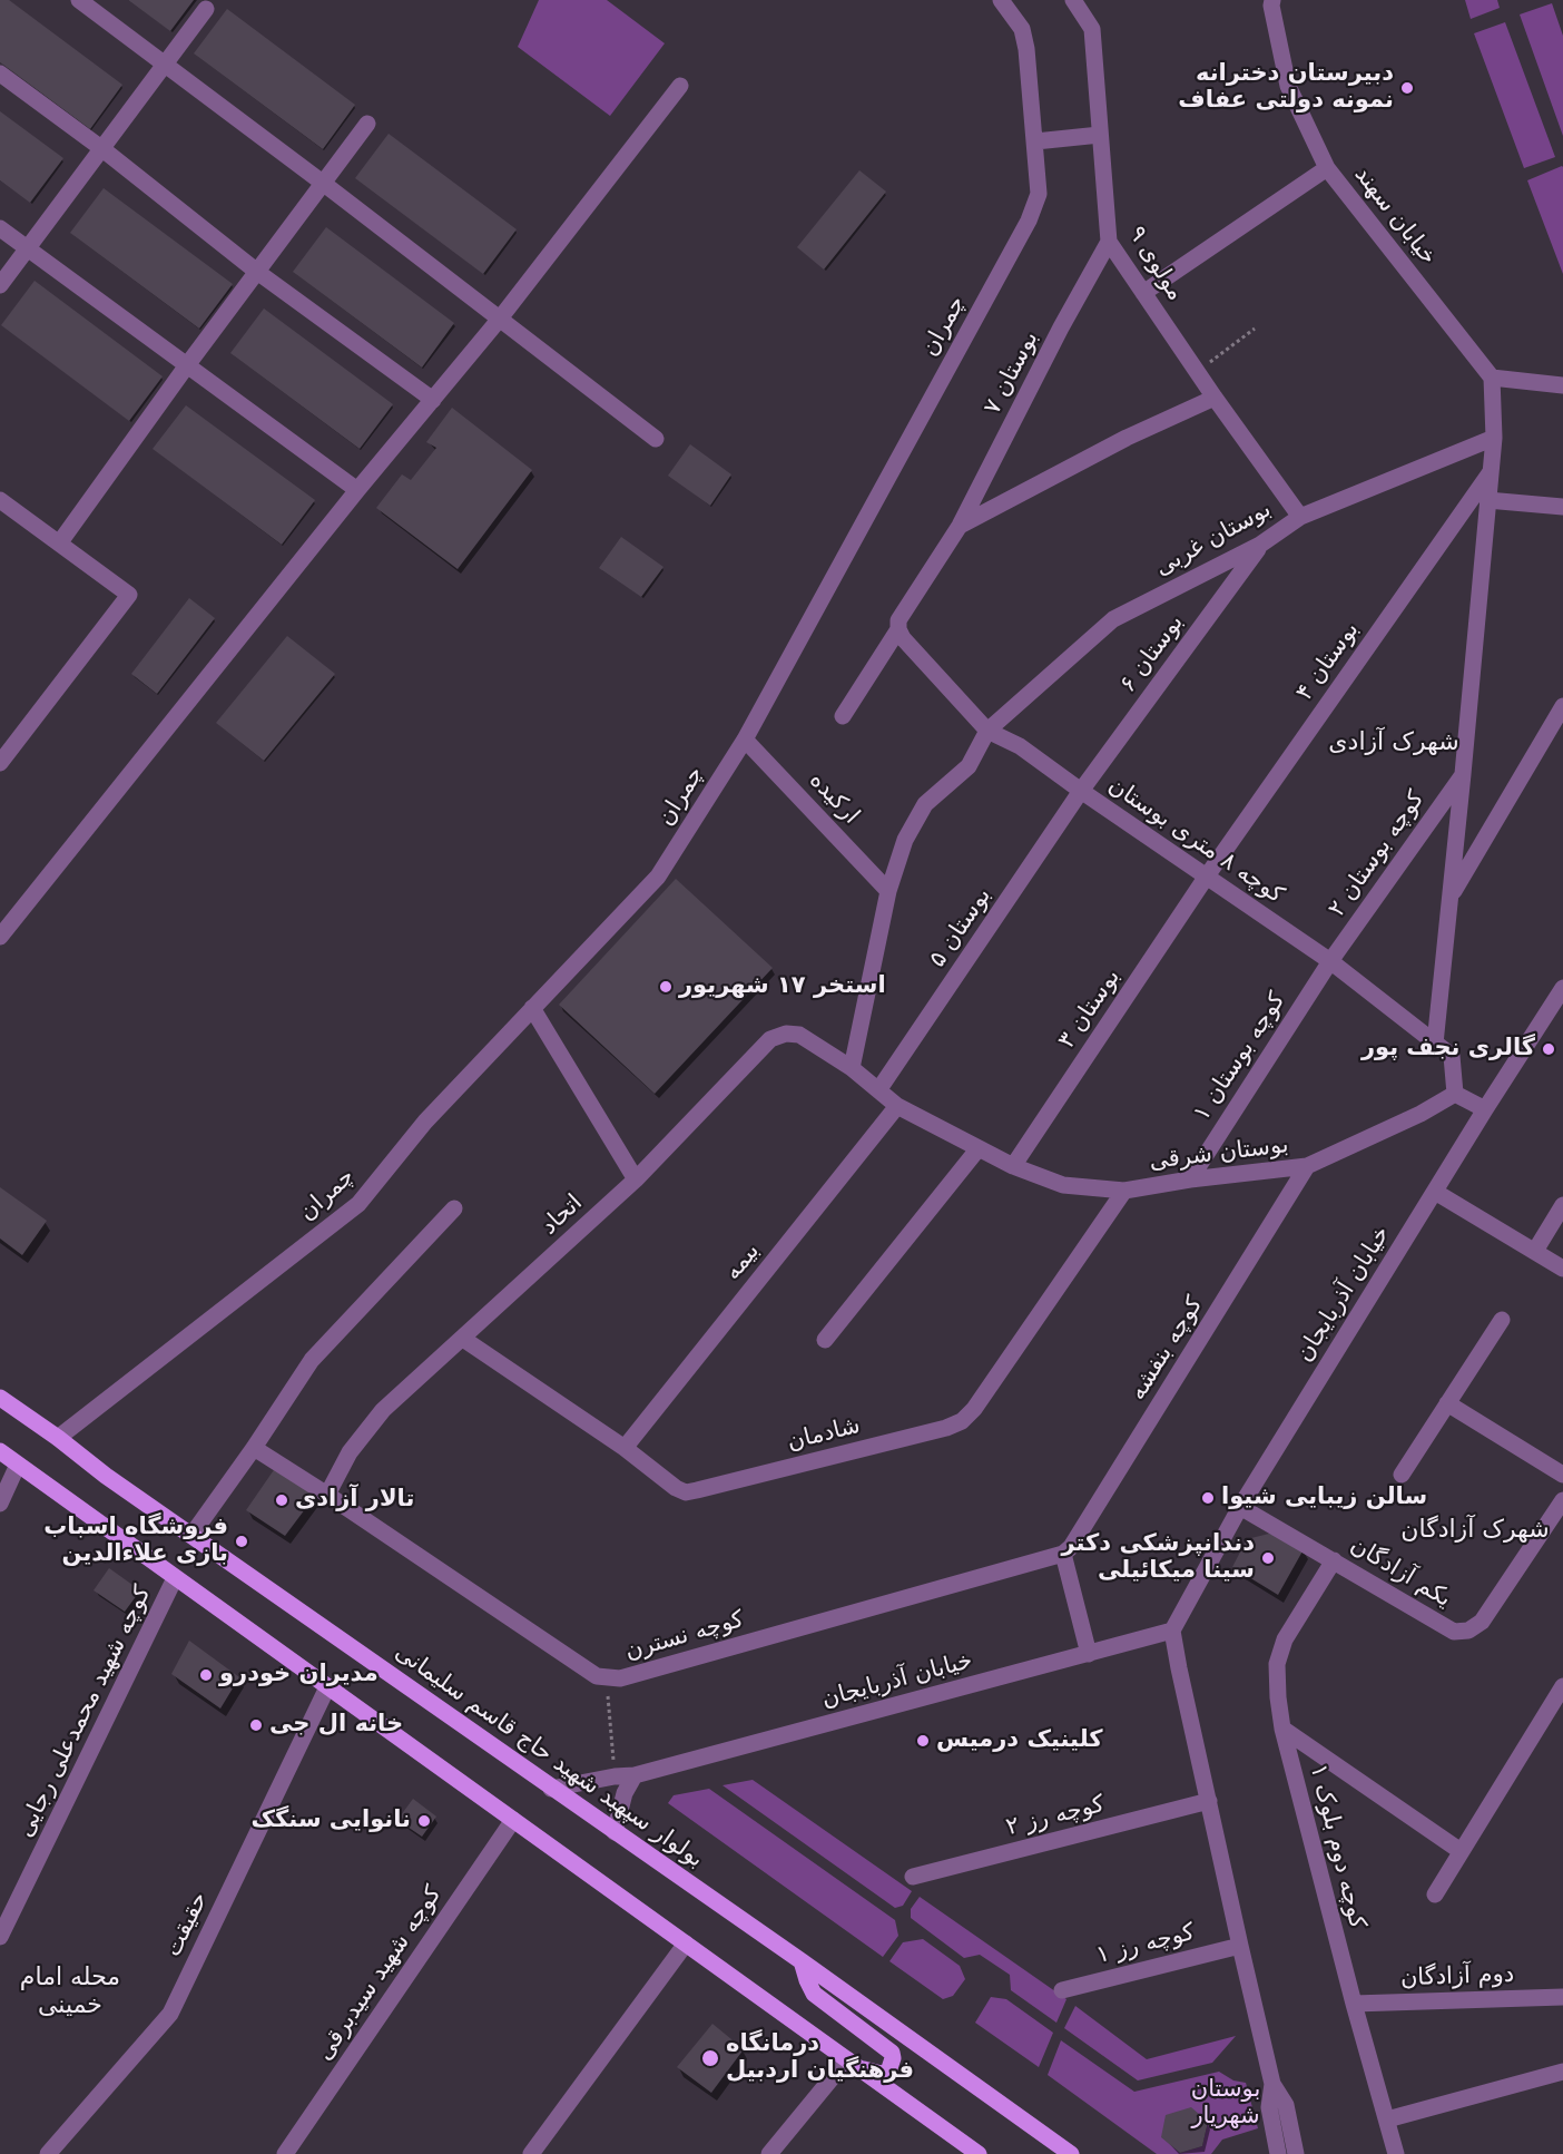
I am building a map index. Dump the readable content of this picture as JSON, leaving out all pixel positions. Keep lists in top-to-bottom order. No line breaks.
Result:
{"streets":{"main road":["بولوار سپهبد شهید حاج قاسم سلیمانی"],"street":["خیابان سهند","مولوی ۹","چمران","بوستان ۷","بوستان غربی","بوستان ۶","بوستان ۴","ارکیده","کوچه ۸ متری بوستان","کوچه بوستان ۲","بوستان ۵","بوستان ۳","کوچه بوستان ۱","بوستان شرقی","اتحاد","بیمه","خیابان آذربایجان","کوچه بنفشه","شادمان","یکم آزادگان","کوچه نسترن","کوچه شهید محمدعلی رجایی","کوچه رز ۲","کوچه دوم بلوک ۱","حقیقت","کوچه رز ۱","کوچه شهید سیدبرقی","دوم آزادگان"]},"crossings":[["مولوی ۹","بوستان ۷"],["مولوی ۹","بوستان غربی"],["چمران","ارکیده"],["چمران","بولوار سپهبد شهید حاج قاسم سلیمانی"],["بوستان ۷","کوچه ۸ متری بوستان"],["بوستان غربی","بوستان ۶"],["بوستان غربی","کوچه ۸ متری بوستان"],["بوستان ۶","کوچه ۸ متری بوستان"],["بوستان ۶","بوستان ۵"],["بوستان ۴","کوچه ۸ متری بوستان"],["بوستان ۴","بوستان ۳"],["کوچه ۸ متری بوستان","کوچه بوستان ۲"],["کوچه ۸ متری بوستان","بوستان ۵"],["کوچه ۸ متری بوستان","بوستان ۳"],["کوچه ۸ متری بوستان","کوچه بوستان ۱"],["کوچه ۸ متری بوستان","بوستان شرقی"],["کوچه بوستان ۲","کوچه بوستان ۱"],["بوستان ۵","بوستان شرقی"],["بوستان ۳","بوستان شرقی"],["کوچه بوستان ۱","بوستان شرقی"],["بوستان شرقی","اتحاد"],["بوستان شرقی","بیمه"],["بوستان شرقی","کوچه بنفشه"],["بوستان شرقی","شادمان"],["اتحاد","شادمان"],["اتحاد","کوچه نسترن"],["بیمه","شادمان"],["خیابان آذربایجان","یکم آزادگان"],["خیابان آذربایجان","بولوار سپهبد شهید حاج قاسم سلیمانی"],["کوچه بنفشه","کوچه نسترن"],["یکم آزادگان","کوچه دوم بلوک ۱"],["کوچه دوم بلوک ۱","دوم آزادگان"]],"districts":["شهرک آزادی","شهرک آزادگان","محله امام خمینی"],"parks":["بوستان شهریار"],"places":["دبیرستان دخترانه نمونه دولتی عفاف","استخر ١٧ شهریور","گالری نجف پور","سالن زیبایی شیوا","تالار آزادی","فروشگاه اسباب بازی علاءالدین","دندانپزشکی دکتر سینا میکائیلی","مدیران خودرو","خانه ال جی","کلینیک درمیس","نانوایی سنگک","درمانگاه فرهنگیان اردبیل"]}
